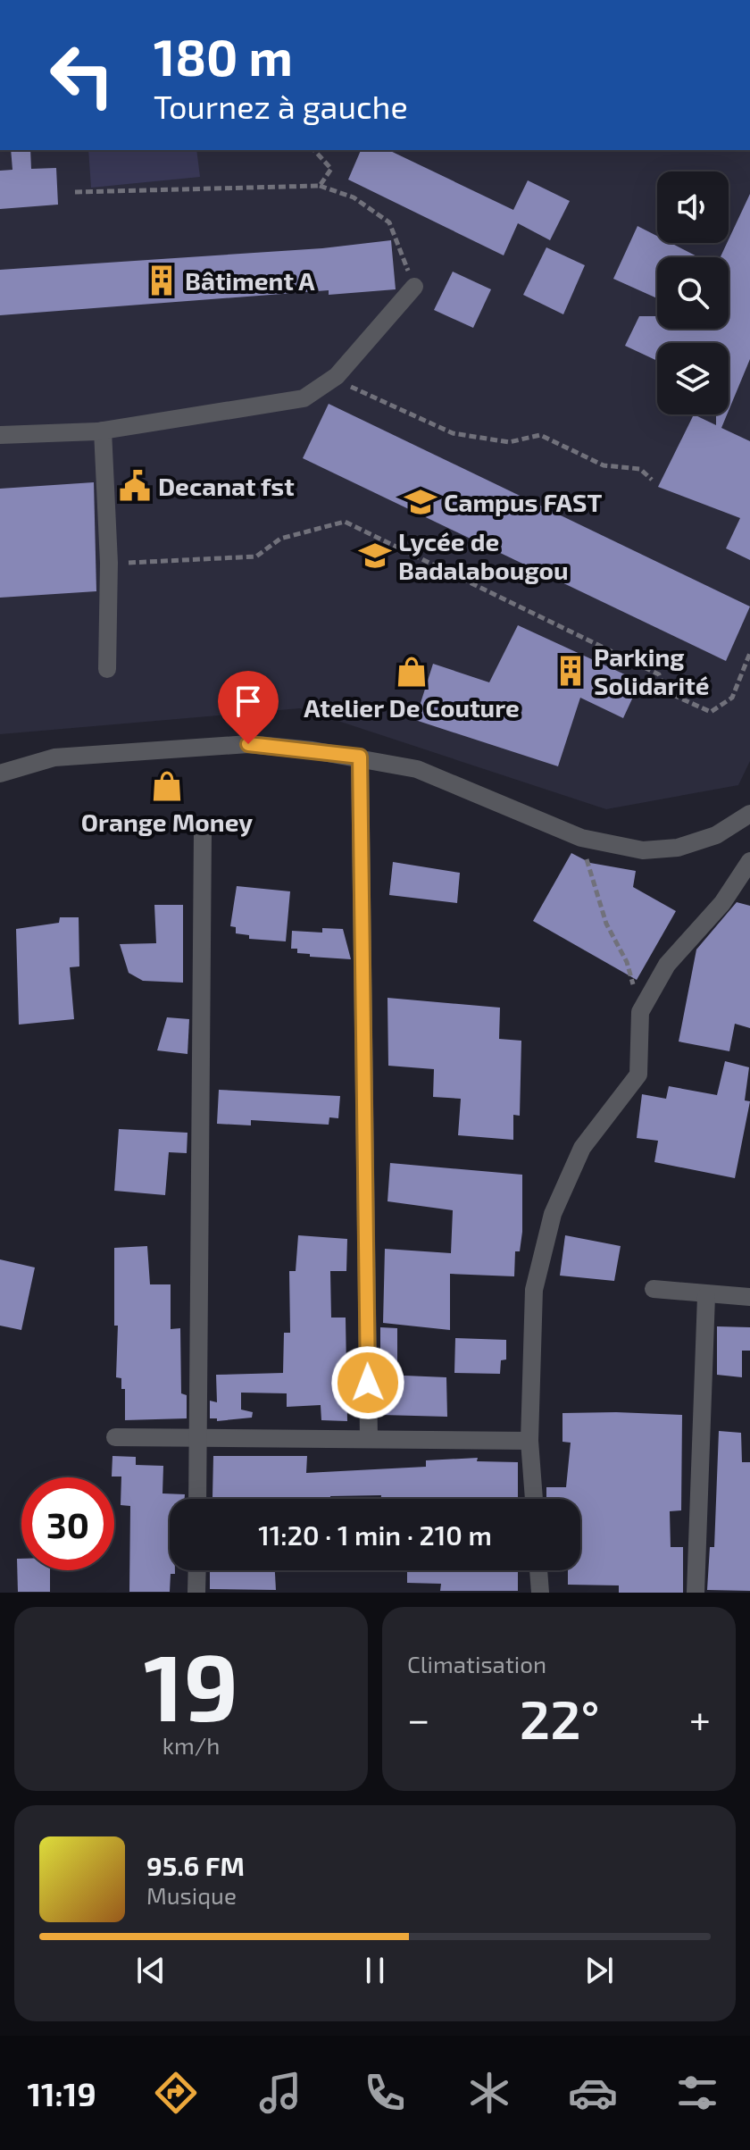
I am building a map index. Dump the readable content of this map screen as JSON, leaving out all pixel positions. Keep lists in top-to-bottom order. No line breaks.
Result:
{"places":{"building":["Bâtiment A","Parking Solidarité"],"public building":["Decanat fst"],"school or university":["Campus FAST","Lycée de Badalabougou"],"shop":["Atelier De Couture","Orange Money"]},"page":{"turn":["180 m","Tournez à gauche"],"limit":"30","trip":"11:20 · 1 min · 210 m","tile":[["19","km/h"],"Climatisation"],"heat":["−","22°","+"],"song":["95.6 FM","Musique"],"tabs":"11:19"}}
